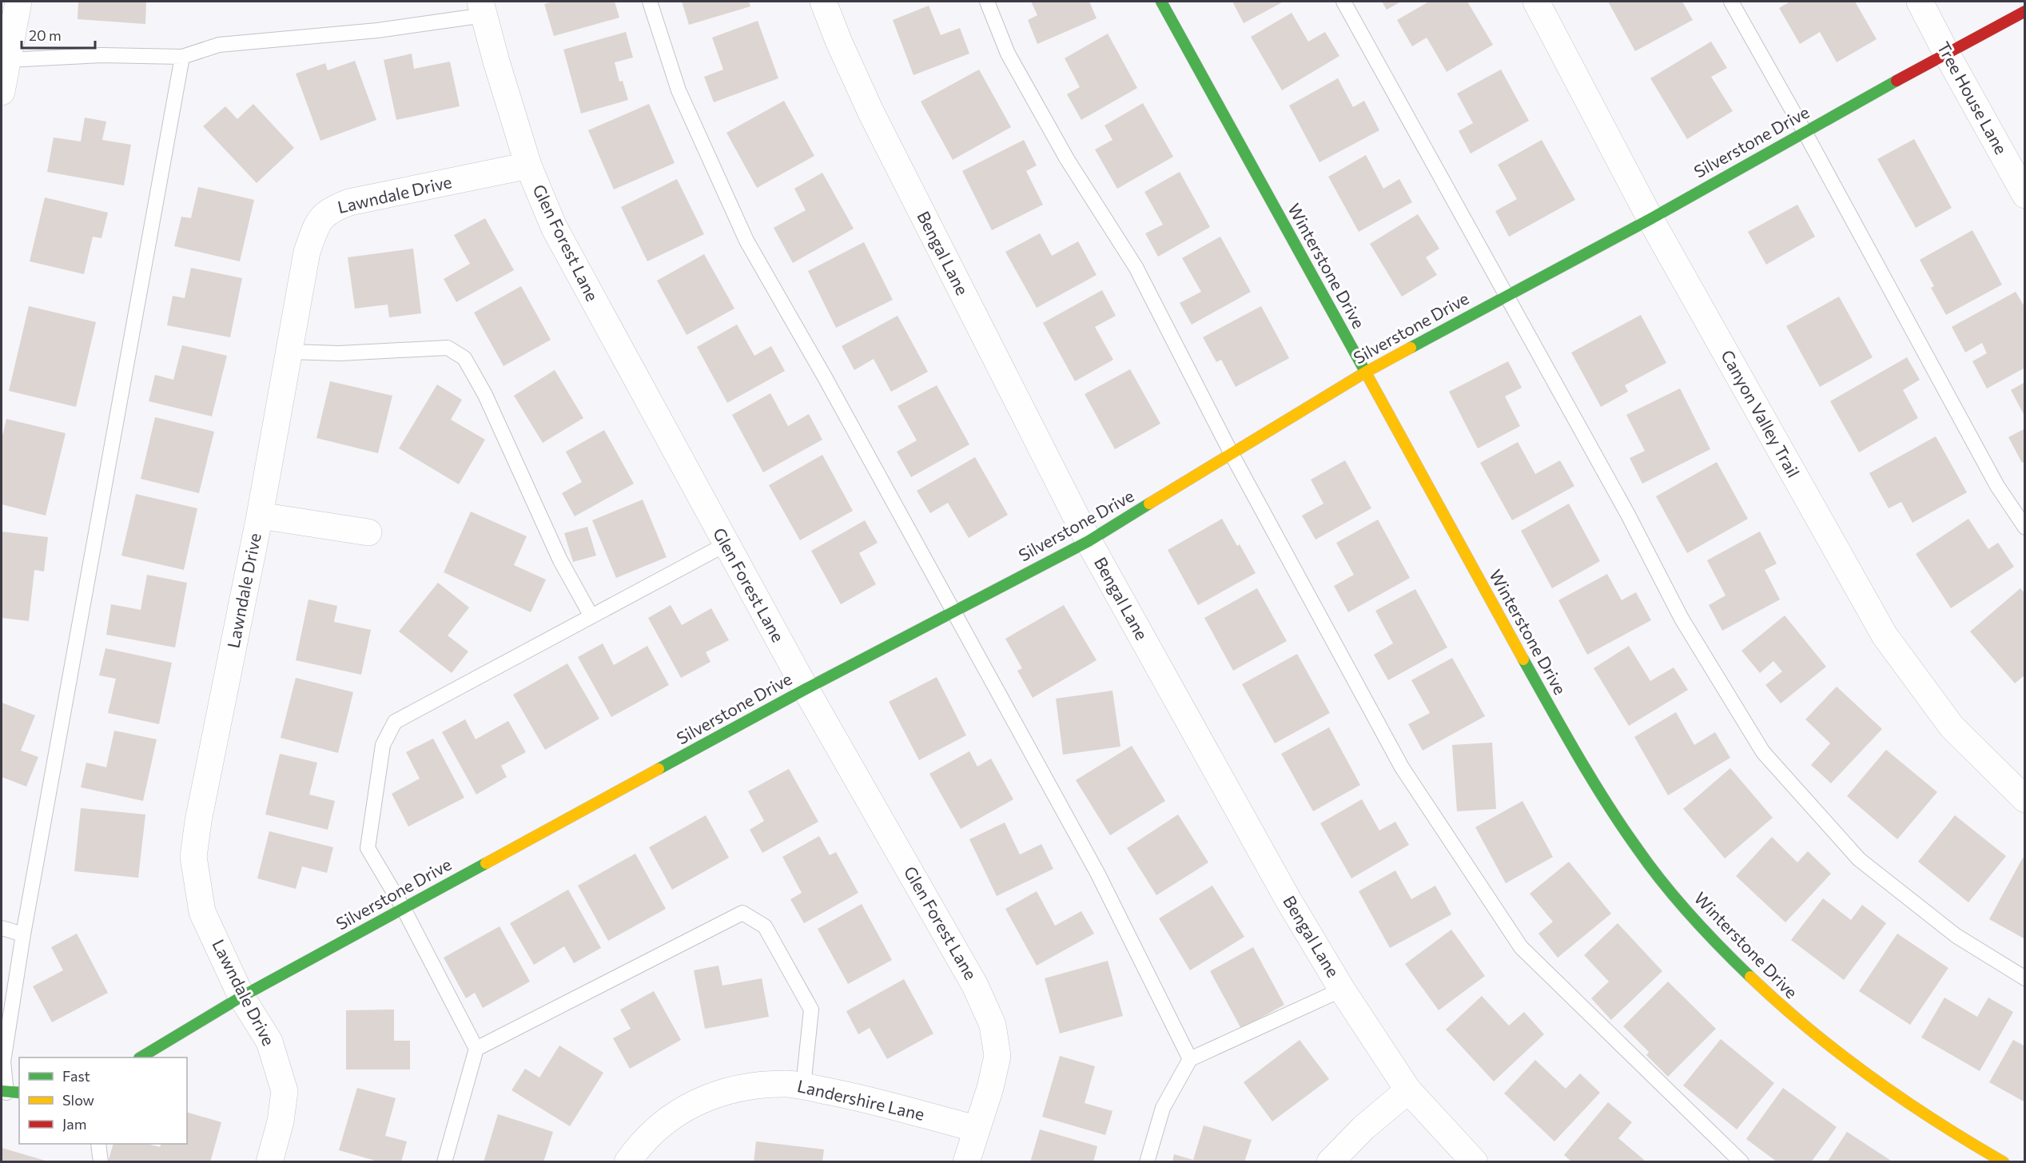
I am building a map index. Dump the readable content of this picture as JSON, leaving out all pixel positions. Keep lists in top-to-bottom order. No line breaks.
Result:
{"streets":{"street":["Tree House Lane","Silverstone Drive","Lawndale Drive","Glen Forest Lane","Bengal Lane","Winterstone Drive","Canyon Valley Trail","Landershire Lane"]},"crossings":[["Tree House Lane","Silverstone Drive"],["Silverstone Drive","Lawndale Drive"],["Silverstone Drive","Glen Forest Lane"],["Silverstone Drive","Bengal Lane"],["Silverstone Drive","Winterstone Drive"],["Silverstone Drive","Canyon Valley Trail"],["Lawndale Drive","Glen Forest Lane"],["Glen Forest Lane","Landershire Lane"]],"legend":["Fast","Slow","Jam"],"scale_bar":"20 m"}
